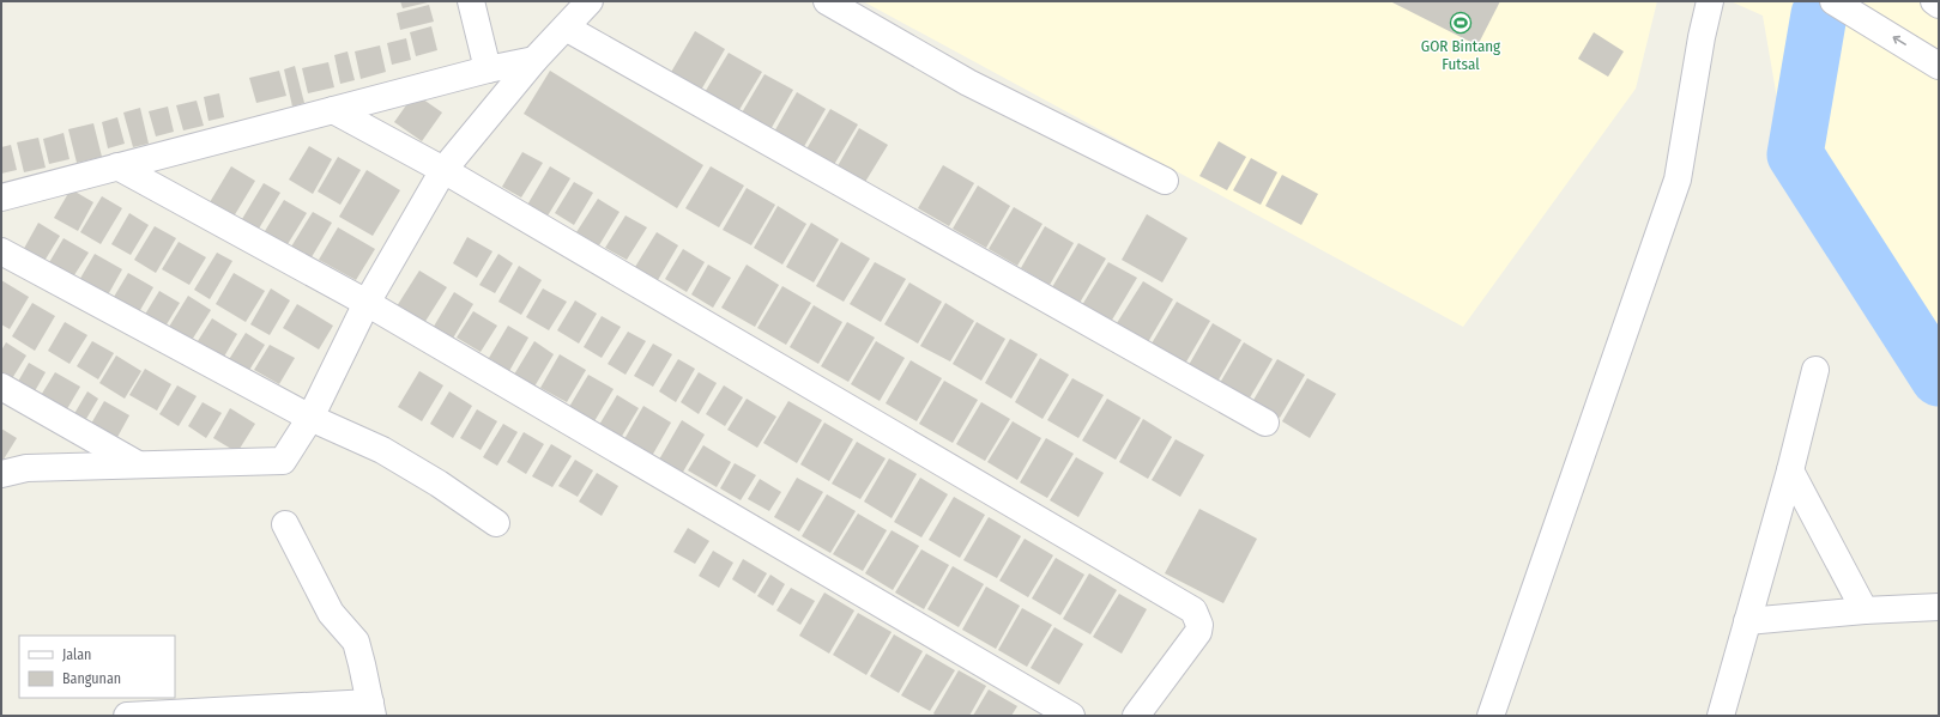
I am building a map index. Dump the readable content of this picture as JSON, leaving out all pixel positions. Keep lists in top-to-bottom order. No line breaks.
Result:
{"places":{"sports":["GOR Bintang Futsal"]},"legend":["Jalan","Bangunan"]}
